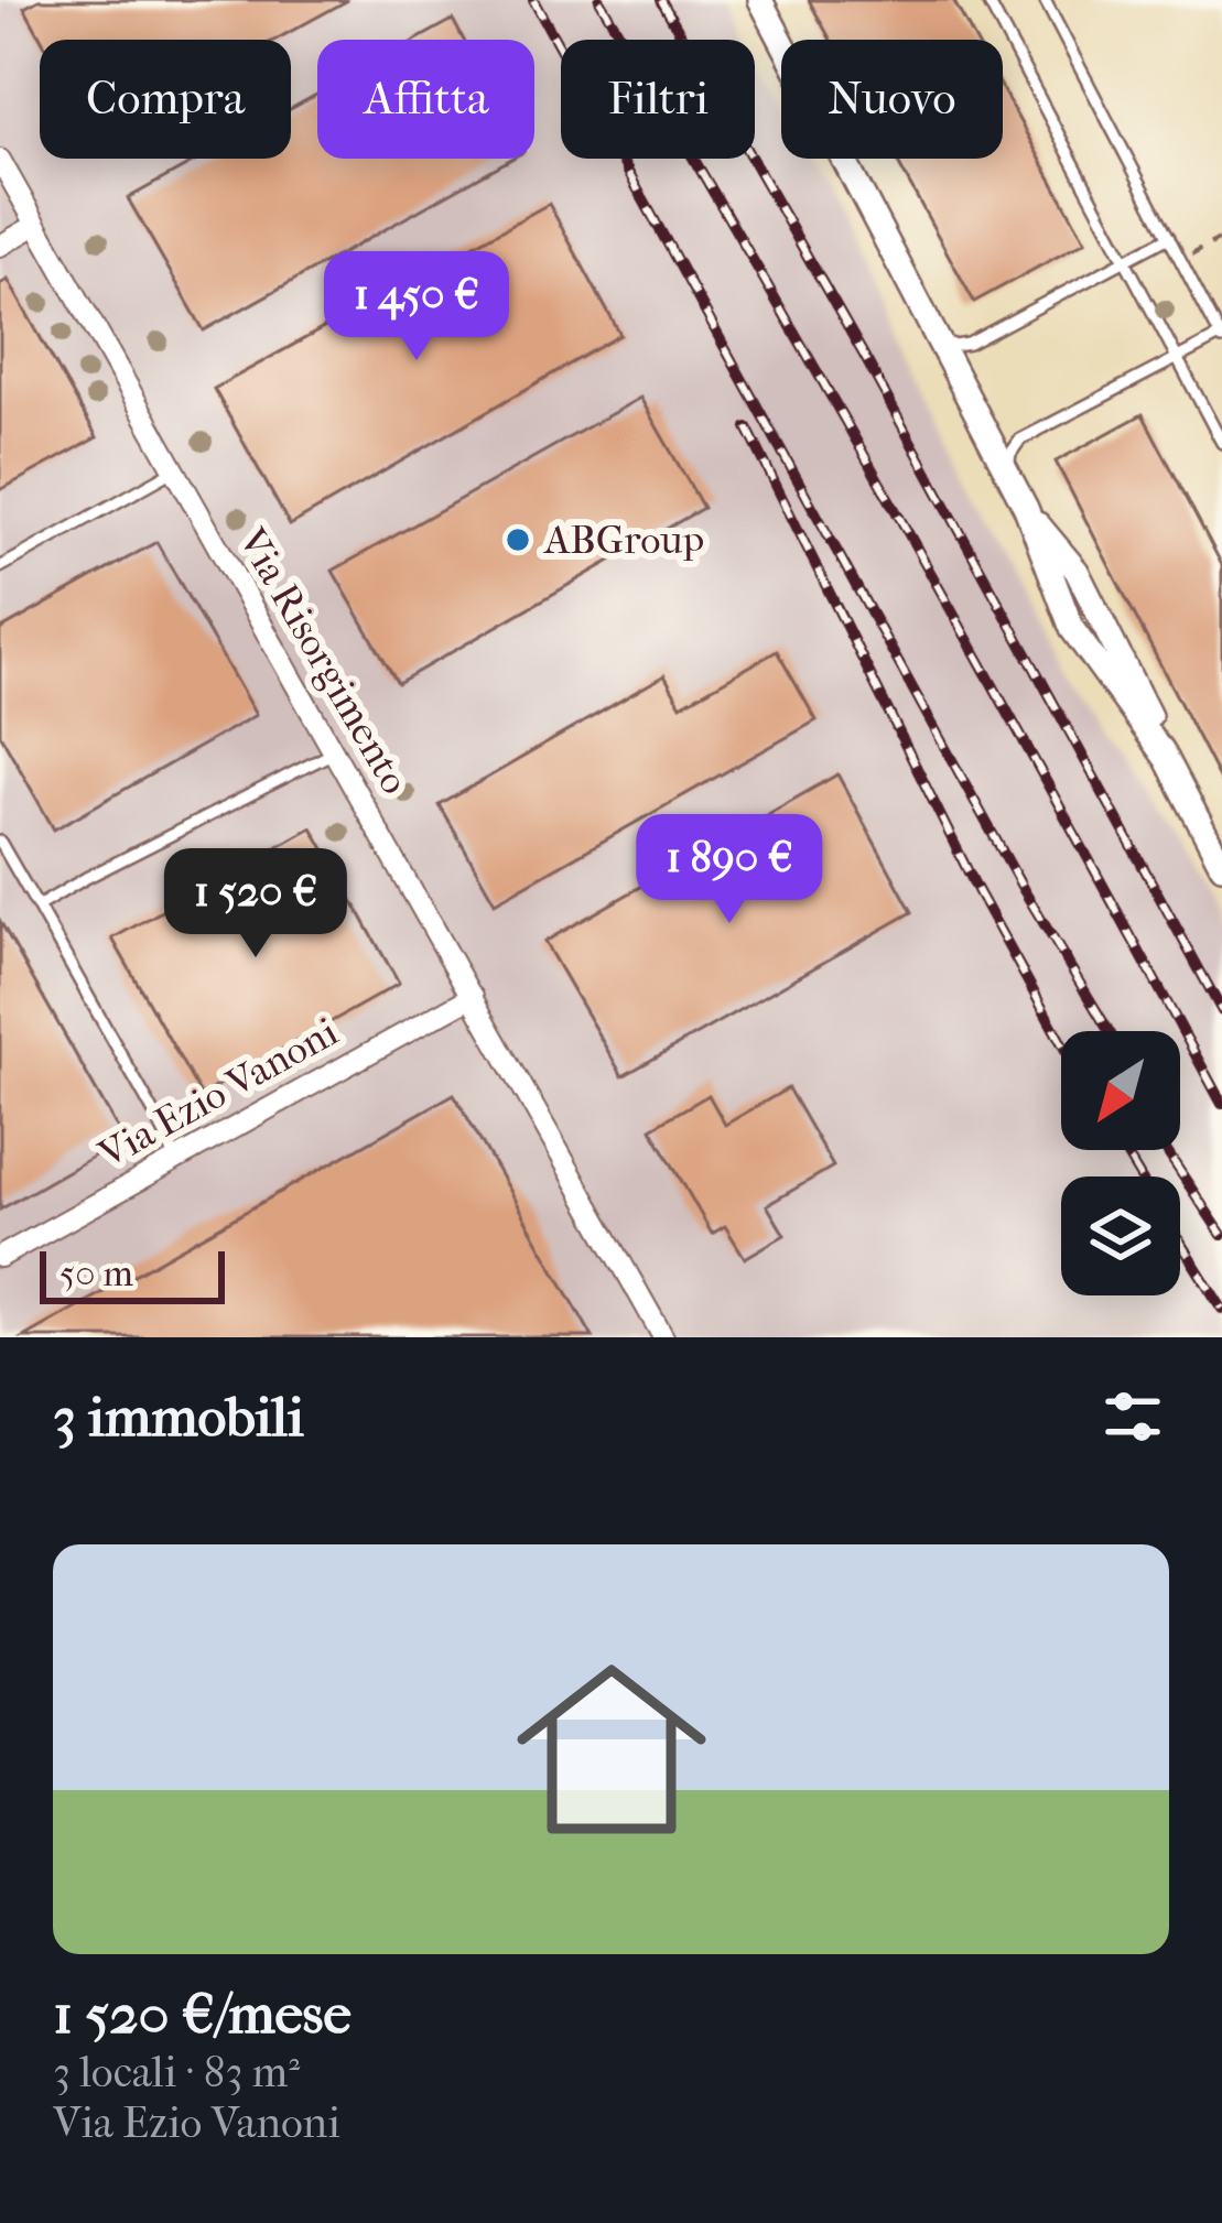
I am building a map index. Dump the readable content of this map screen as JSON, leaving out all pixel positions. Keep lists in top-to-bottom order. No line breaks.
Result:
{"streets":{"street":["Via Risorgimento","Via Ezio Vanoni"]},"crossings":[["Via Risorgimento","Via Ezio Vanoni"]],"places":["ABGroup"],"scale_bar":"50 m","north":"bottom left","page":{"chip":["Compra","Affitta","Filtri","Nuovo"],"price":["1 450 €","1 890 €","1 520 €"],"scale":"50 m","heading":"3 immobili","list":[{"name":"1 520 €/mese","note":"3 locali · 83 m² · Via Ezio Vanoni"}]}}
